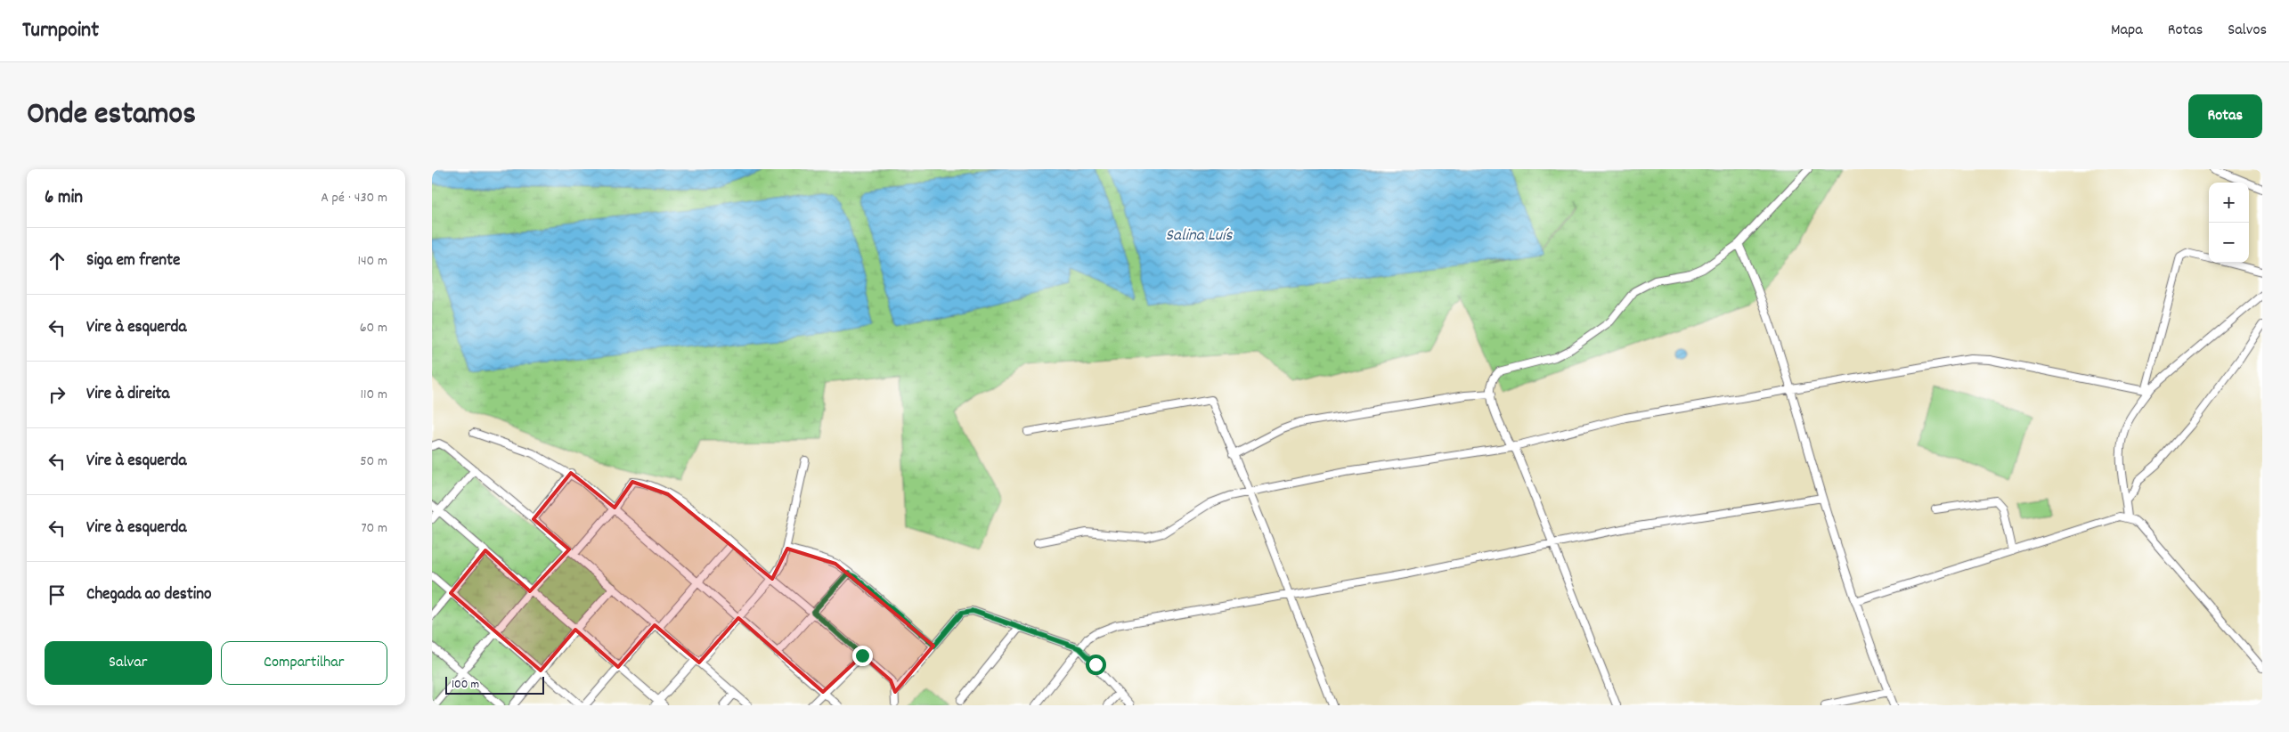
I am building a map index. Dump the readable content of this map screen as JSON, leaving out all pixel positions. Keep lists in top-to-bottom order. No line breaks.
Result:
{"water":["Salina Luís"],"scale_bar":"100 m","page":{"header":"Turnpoint","nav":["Mapa","Rotas","Salvos"],"title":"Onde estamos","buttons":["Rotas",["Salvar","Compartilhar"]],"heading":["6 min","A pé · 430 m"],"map_buttons":["+","−"],"list":[["Siga em frente","140 m"],["Vire à esquerda","60 m"],["Vire à direita","110 m"],["Vire à esquerda","50 m"],["Vire à esquerda","70 m"],"Chegada ao destino"],"scale":"100 m"}}
